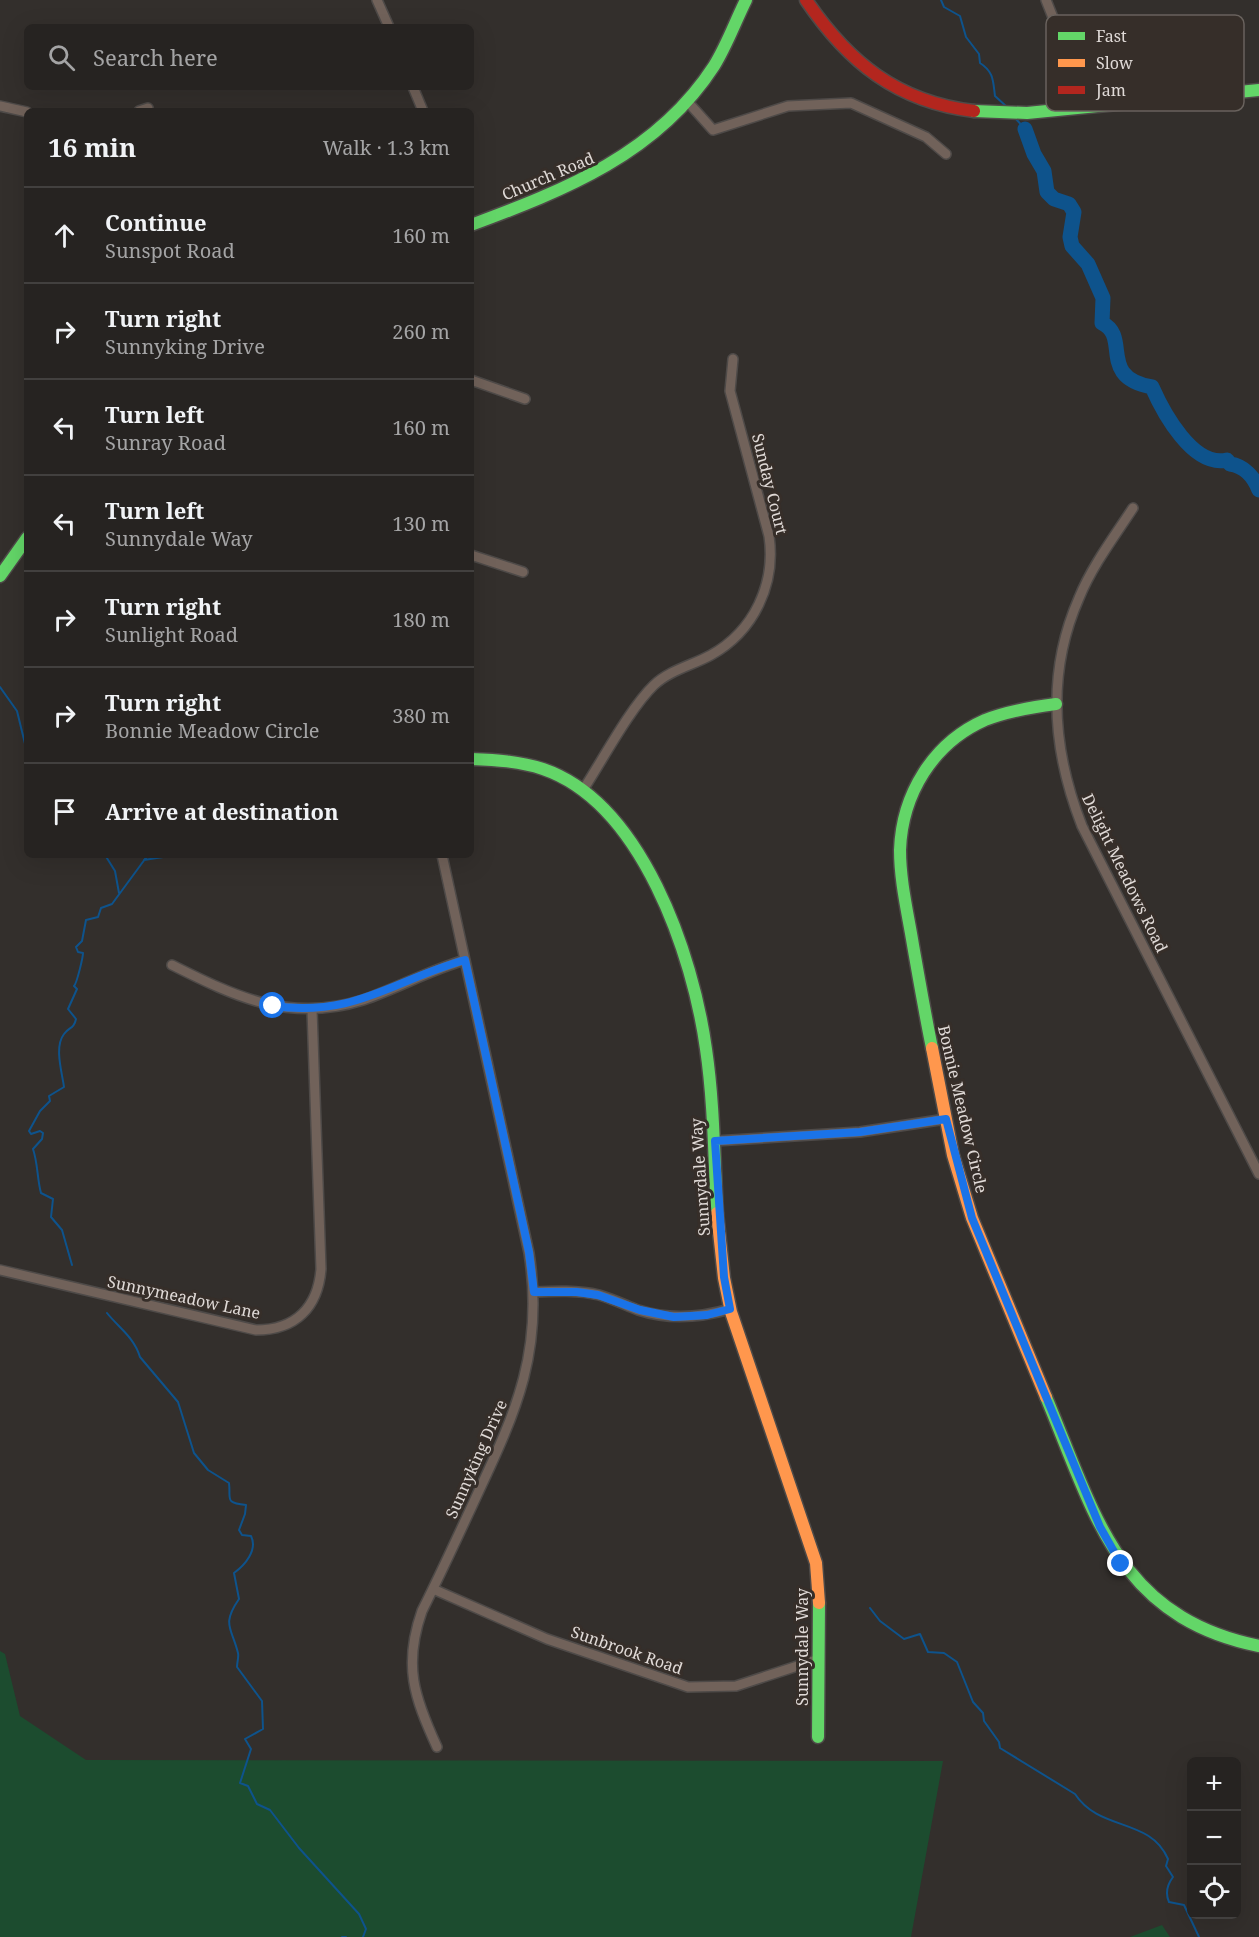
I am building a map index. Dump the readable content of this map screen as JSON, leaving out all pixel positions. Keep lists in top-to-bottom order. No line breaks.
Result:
{"streets":{"street":["Church Road","Sunday Court","Delight Meadows Road","Bonnie Meadow Circle","Sunnydale Way","Sunnymeadow Lane","Sunnyking Drive","Sunbrook Road"]},"crossings":[["Sunday Court","Sunnydale Way"],["Delight Meadows Road","Bonnie Meadow Circle"],["Sunnydale Way","Sunbrook Road"],["Sunnyking Drive","Sunbrook Road"]],"legend":["Fast","Slow","Jam"],"page":{"search":"Search here","heading":["16 min","Walk · 1.3 km"],"list":[["Continue","Sunspot Road","160 m"],["Turn right","Sunnyking Drive","260 m"],["Turn left","Sunray Road","160 m"],["Turn left","Sunnydale Way","130 m"],["Turn right","Sunlight Road","180 m"],["Turn right","Bonnie Meadow Circle","380 m"],"Arrive at destination"],"map_buttons":["+","−"]}}
